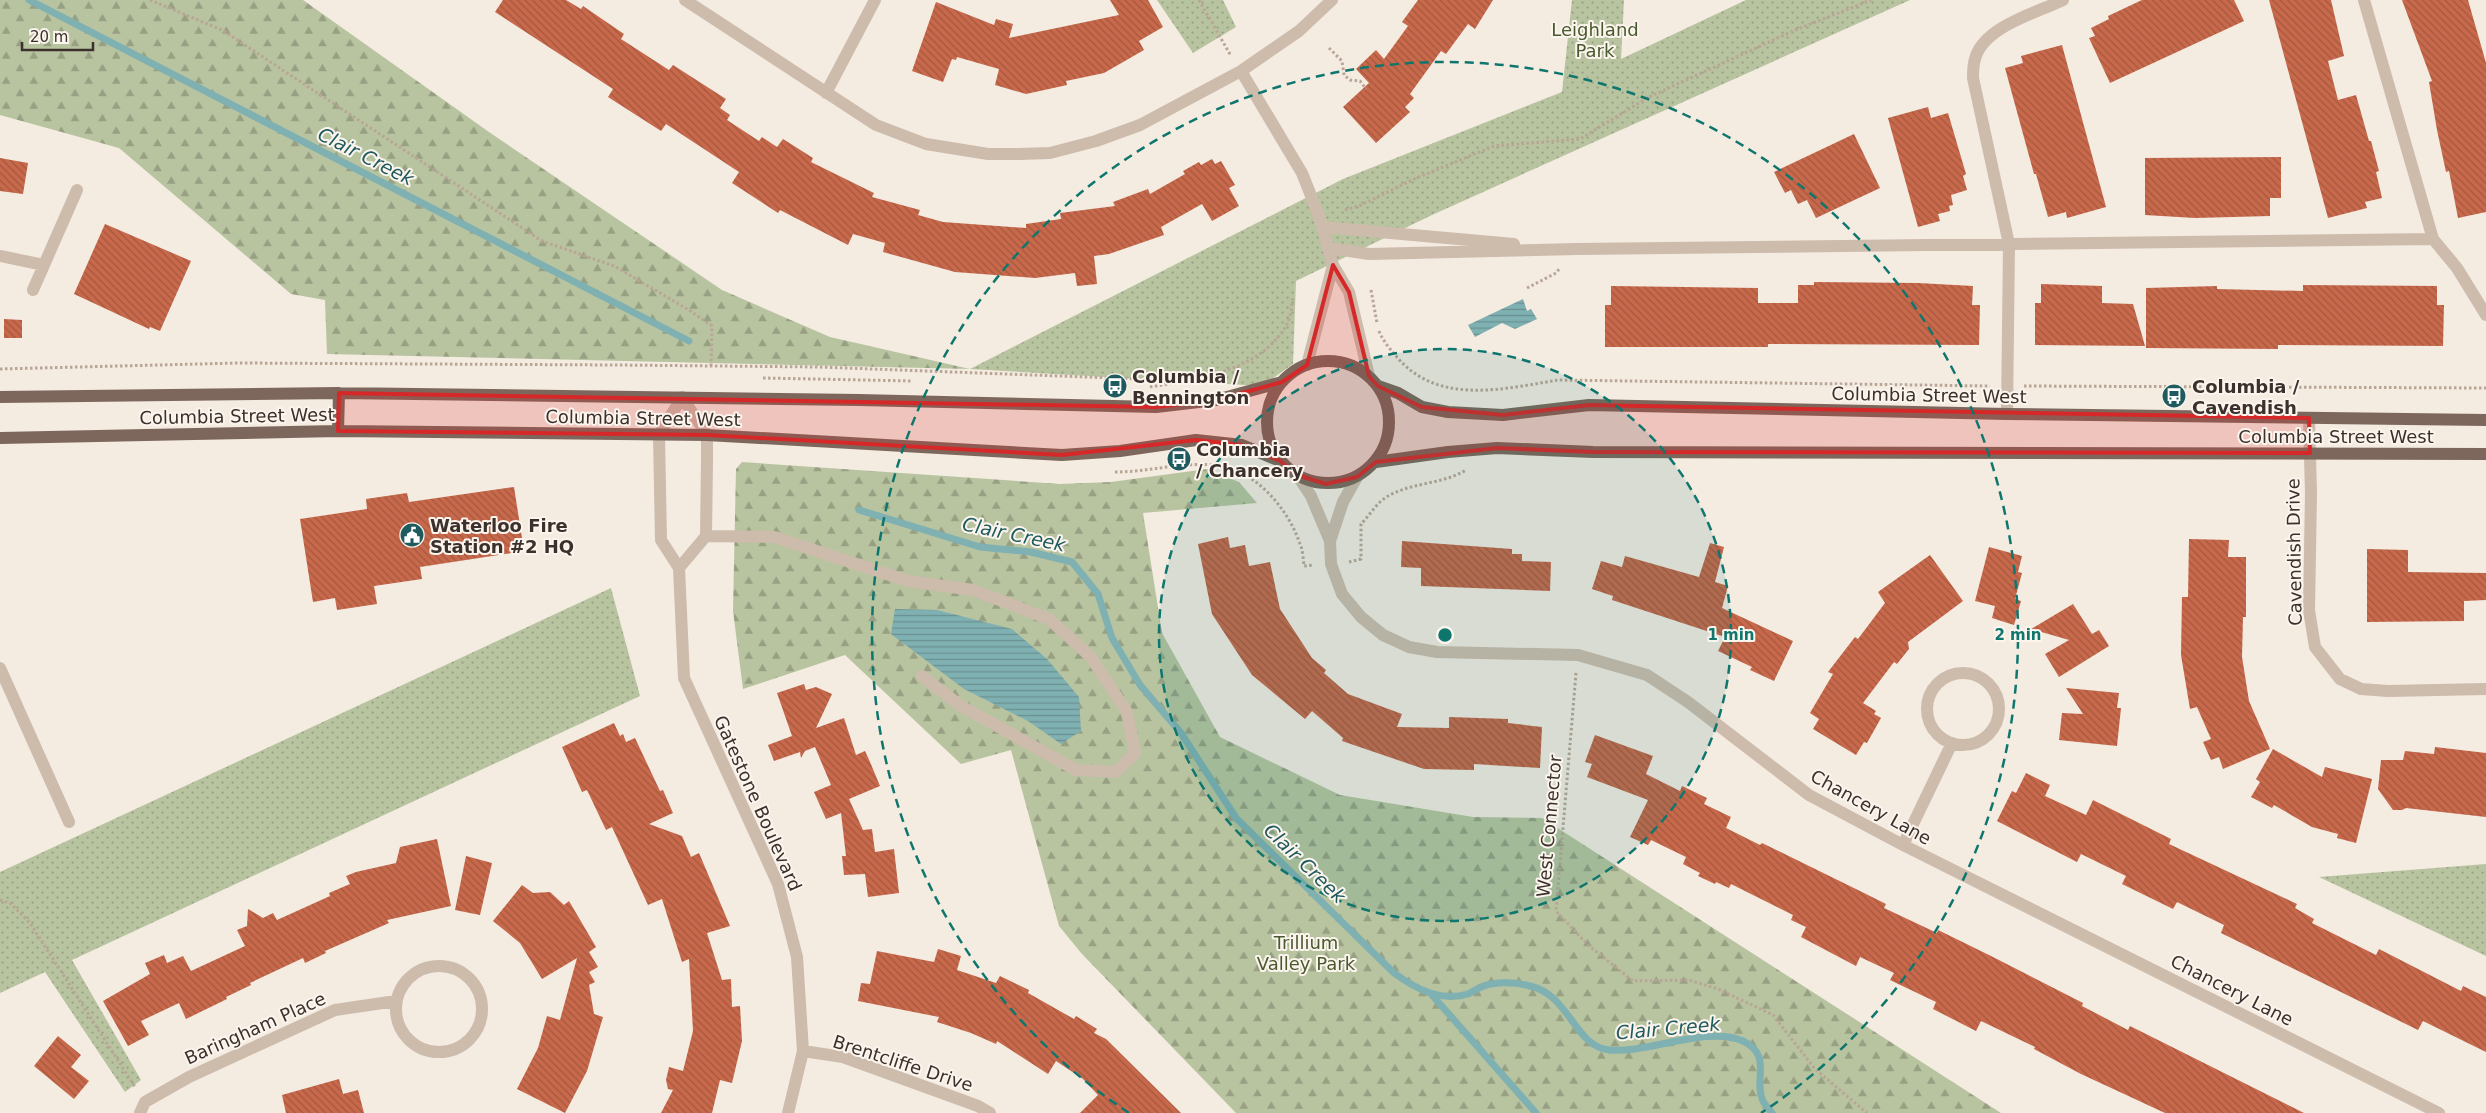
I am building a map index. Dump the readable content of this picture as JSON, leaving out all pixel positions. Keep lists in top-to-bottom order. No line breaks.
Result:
{"streets":{"main road":["Columbia Street West"],"street":["Cavendish Drive","Gatestone Boulevard","Chancery Lane","Baringham Place","Brentcliffe Drive"],"path":["West Connector"]},"crossings":[["Columbia Street West","Cavendish Drive"],["Columbia Street West","Chancery Lane"],["Gatestone Boulevard","Brentcliffe Drive"],["Chancery Lane","West Connector"]],"water":["Clair Creek"],"parks":["Leighland Park","Trillium Valley Park"],"places":{"bus stop":["Columbia / Bennington","Columbia / Cavendish","Columbia / Chancery"],"public building":["Waterloo Fire Station #2 HQ"]},"scale_bar":"20 m","rings":["1 min","2 min"]}
